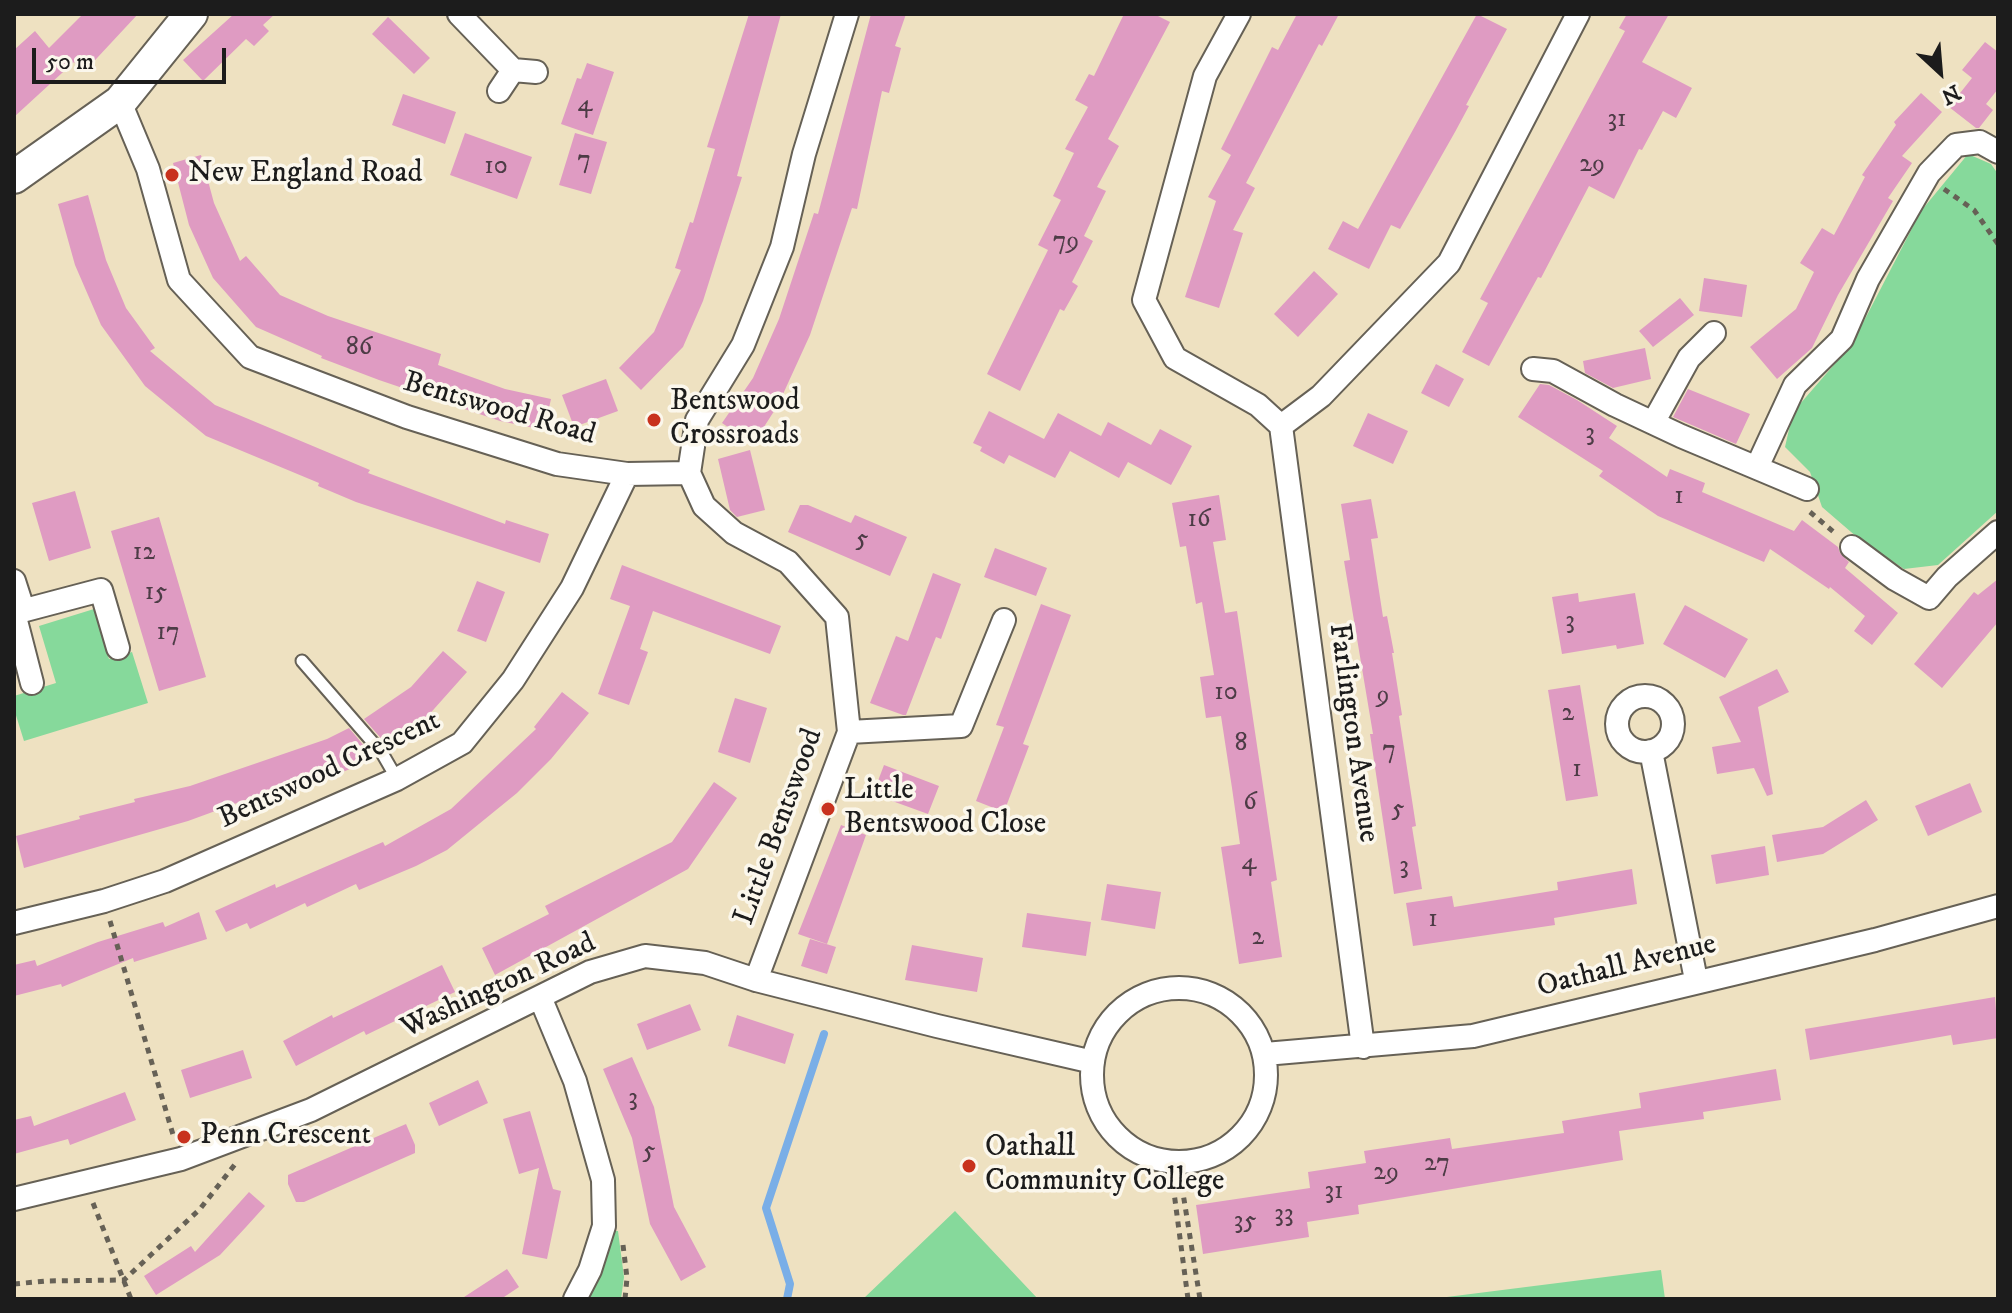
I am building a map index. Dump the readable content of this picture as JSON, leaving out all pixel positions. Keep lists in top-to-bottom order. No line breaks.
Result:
{"streets":{"street":["Bentswood Road","Farlington Avenue","Bentswood Crescent","Little Bentswood","Oathall Avenue","Washington Road"]},"crossings":[["Bentswood Road","Bentswood Crescent"],["Bentswood Road","Little Bentswood"],["Farlington Avenue","Oathall Avenue"],["Little Bentswood","Washington Road"],["Oathall Avenue","Washington Road"]],"places":["New England Road","Bentswood Crossroads","Little Bentswood Close","Penn Crescent","Oathall Community College"],"house_numbers":["4","31","7","29","10","79","86","3","1","16","5","12","15","3","17","10","9","2","8","7","1","6","5","4","3","1","2","3","5","27","29","31","33","35"],"scale_bar":"50 m","north":"bottom right"}
